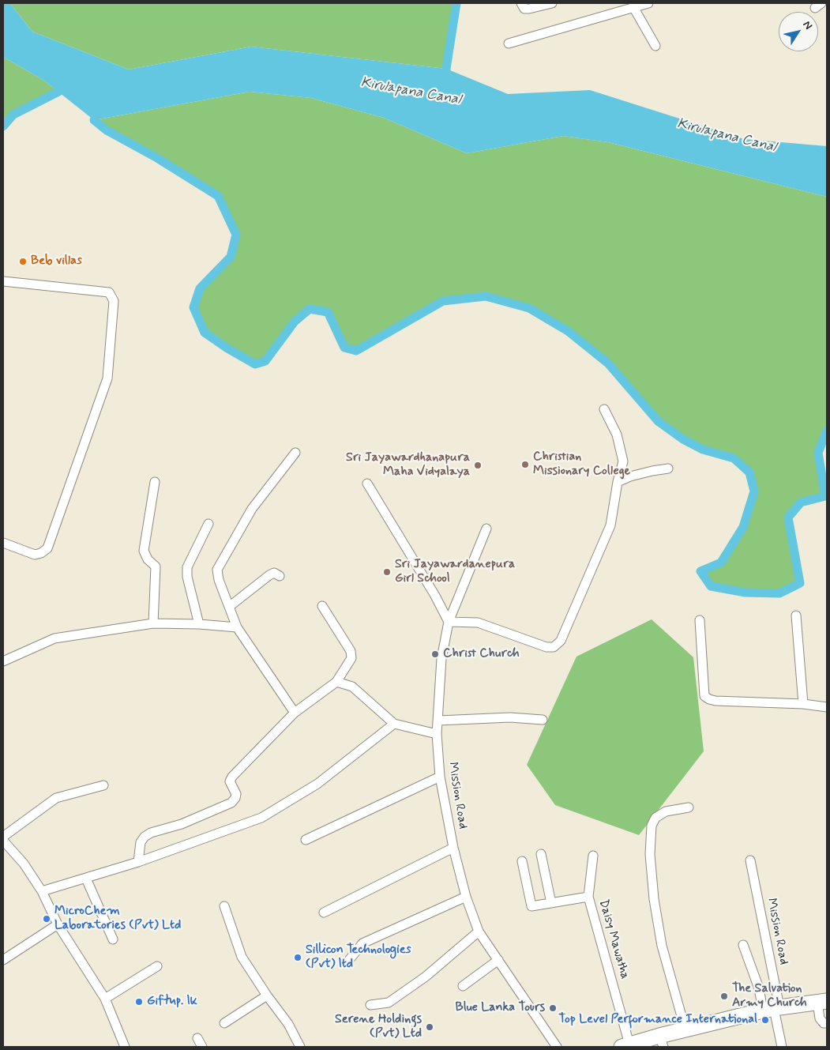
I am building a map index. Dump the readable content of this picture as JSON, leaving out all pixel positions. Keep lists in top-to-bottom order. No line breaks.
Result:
{"streets":{"street":["Mission Road","Daisy Mawatha"]},"water":["Kirulapana Canal"],"places":["Beb villas","Christian Missionary College","Sri Jayawardhanapura Maha Vidyalaya","Sri Jayawardanepura Girl School","Christ Church","MicroChem Laboratories (Pvt) Ltd","Sillicon Technologies (Pvt) ltd","The Salvation Army Church","Giftup. lk","Blue Lanka Tours","Top Level Performance International","Serene Holdings (Pvt) Ltd"],"north":"top right"}
